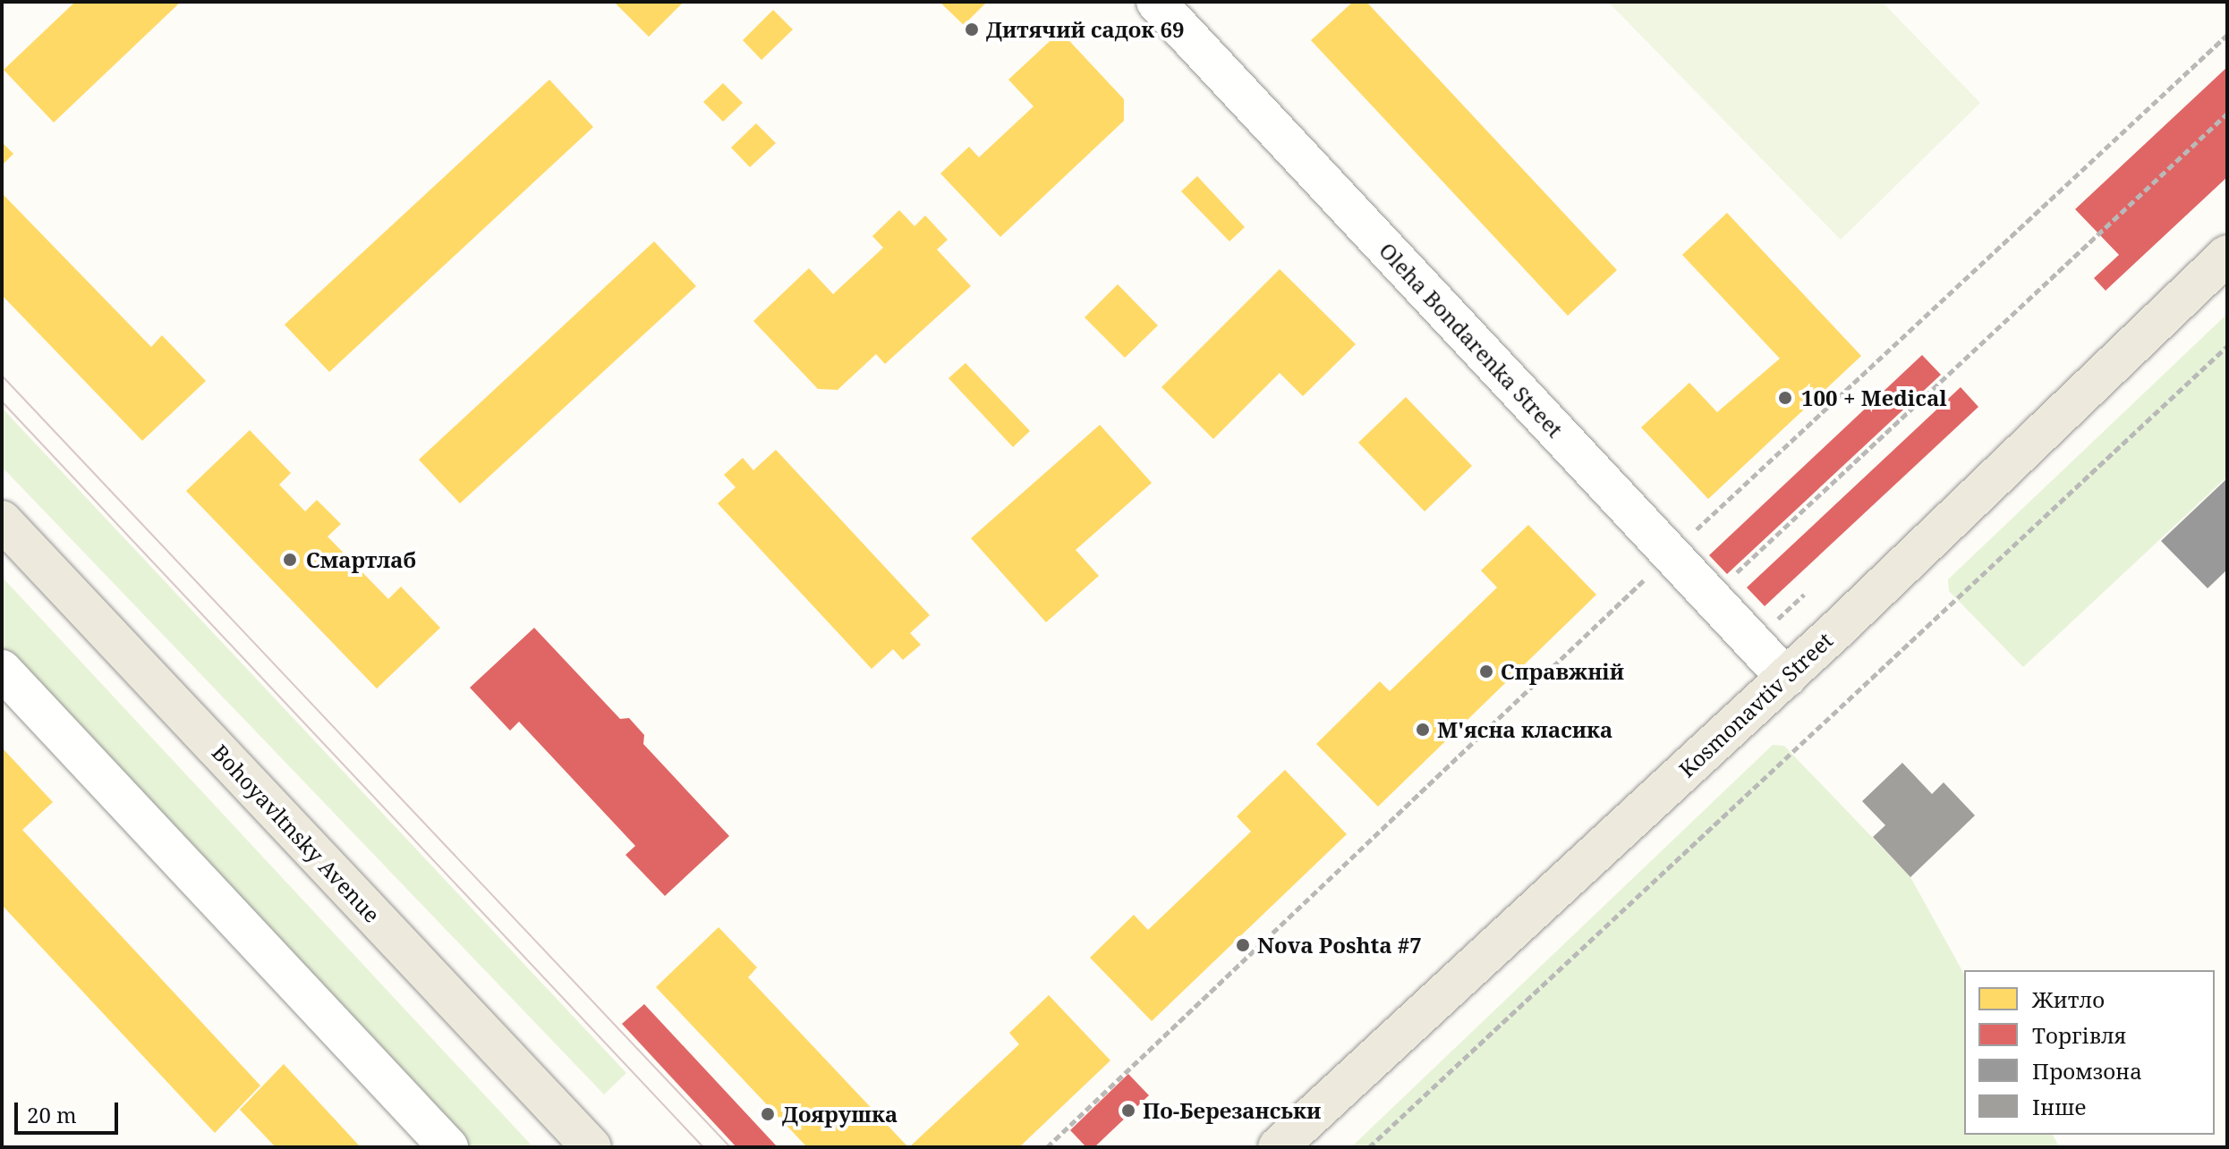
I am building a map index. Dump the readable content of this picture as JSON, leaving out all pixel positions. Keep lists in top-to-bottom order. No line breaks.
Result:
{"streets":{"main road":["Kosmonavtiv Street","Bohoyavltnsky Avenue"],"street":["Oleha Bondarenka Street"]},"crossings":[["Oleha Bondarenka Street","Kosmonavtiv Street"]],"places":["Дитячий садок 69","100 + Medical","Смартлаб","Справжній","М'ясна класика","Nova Poshta #7","По-Березанськи","Доярушка"],"legend":["Житло","Торгівля","Промзона","Інше"],"scale_bar":"20 m"}
